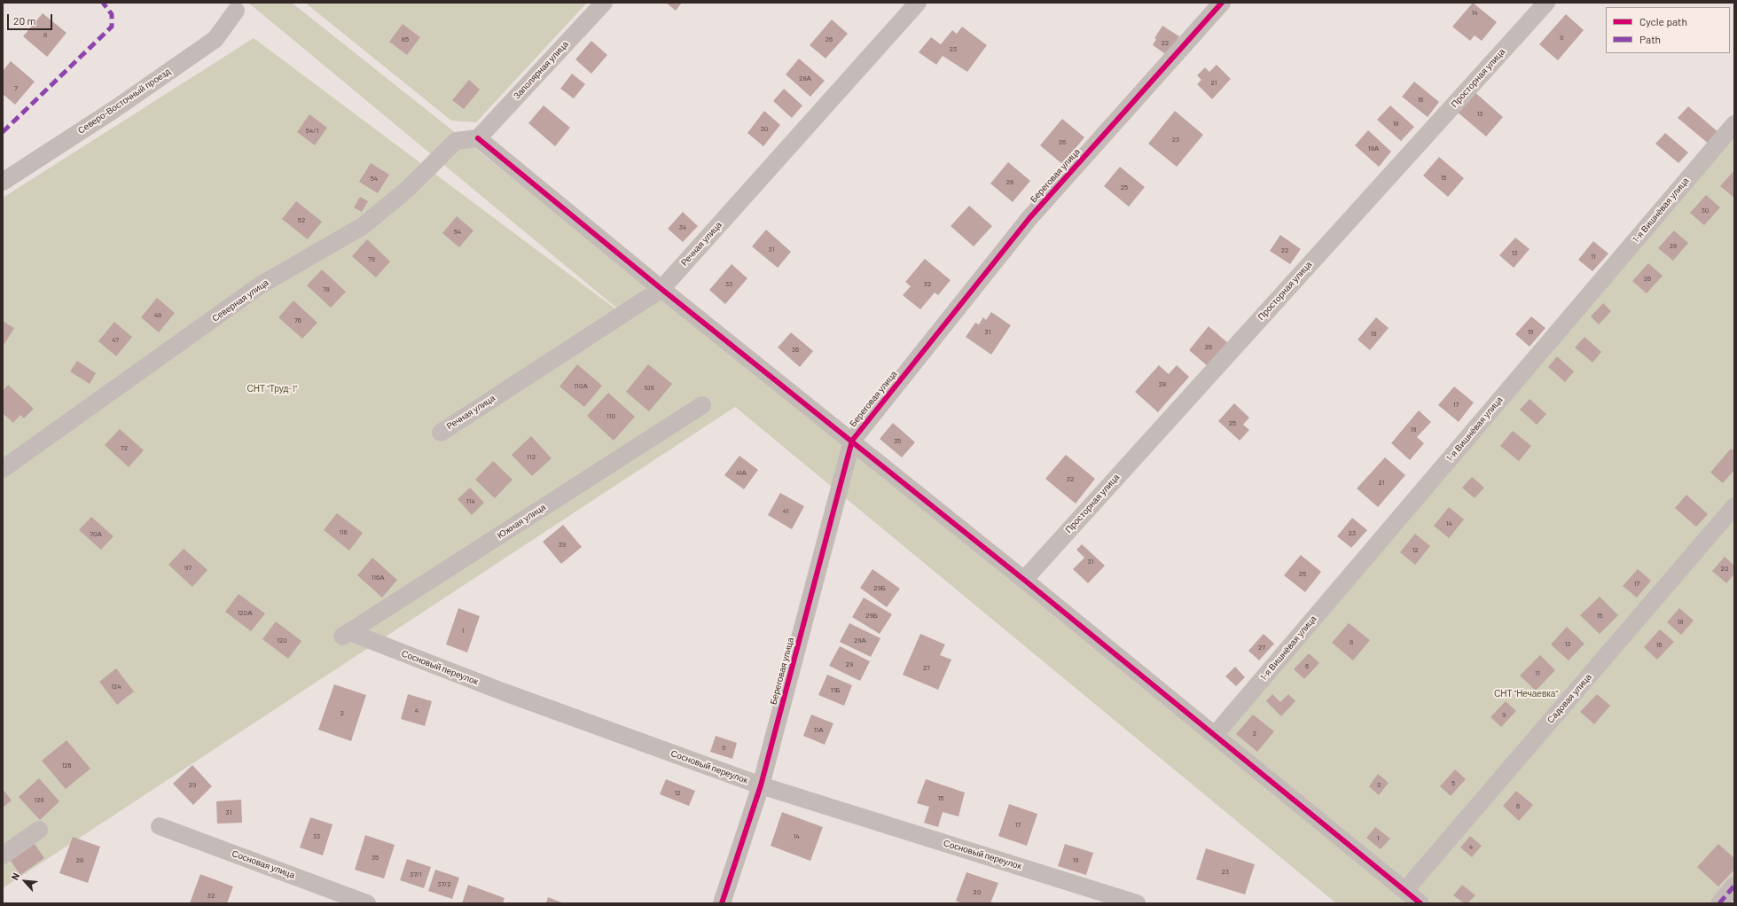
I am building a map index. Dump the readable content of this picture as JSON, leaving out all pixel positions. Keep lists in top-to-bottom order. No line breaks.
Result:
{"streets":{"street":["Заполярная улица","Просторная улица","Северо-Восточный проезд","Береговая улица","1-я Вишнёвая улица","Речная улица","Северная улица","Южная улица","Сосновый переулок","Садовая улица","Сосновая улица"]},"crossings":[["Заполярная улица","Северная улица"],["Береговая улица","Сосновый переулок"],["Южная улица","Сосновый переулок"]],"parks":["СНТ \"Труд-1\"","СНТ \"Нечаевка\""],"house_numbers":["14","8","9","85","26","22","23","28А","21","7","16","13","18","30","54/1","23","26","18А","15","54","28","25","30","52","34","54","28","31","22","13","11","79","26","33","32","78","48","76","31","15","19","47","26","36","28","110А","109","17","110","25","19","35","72","112","41А","32","21","114","41","14","116","23","70А","39","12","31","97","20","25","116А","17","29Б","120А","29Б","15","18","1","120","29А","8","13","16","27","29","6","27","11","124","11Б","4","2","9","11А","2","9","126","5","29","3","12","15","128","6","31","17","33","14","1","4","35","28","19","23","37/1","37/2","20","32"],"legend":["Cycle path","Path"],"scale_bar":"20 m","north":"top left"}
